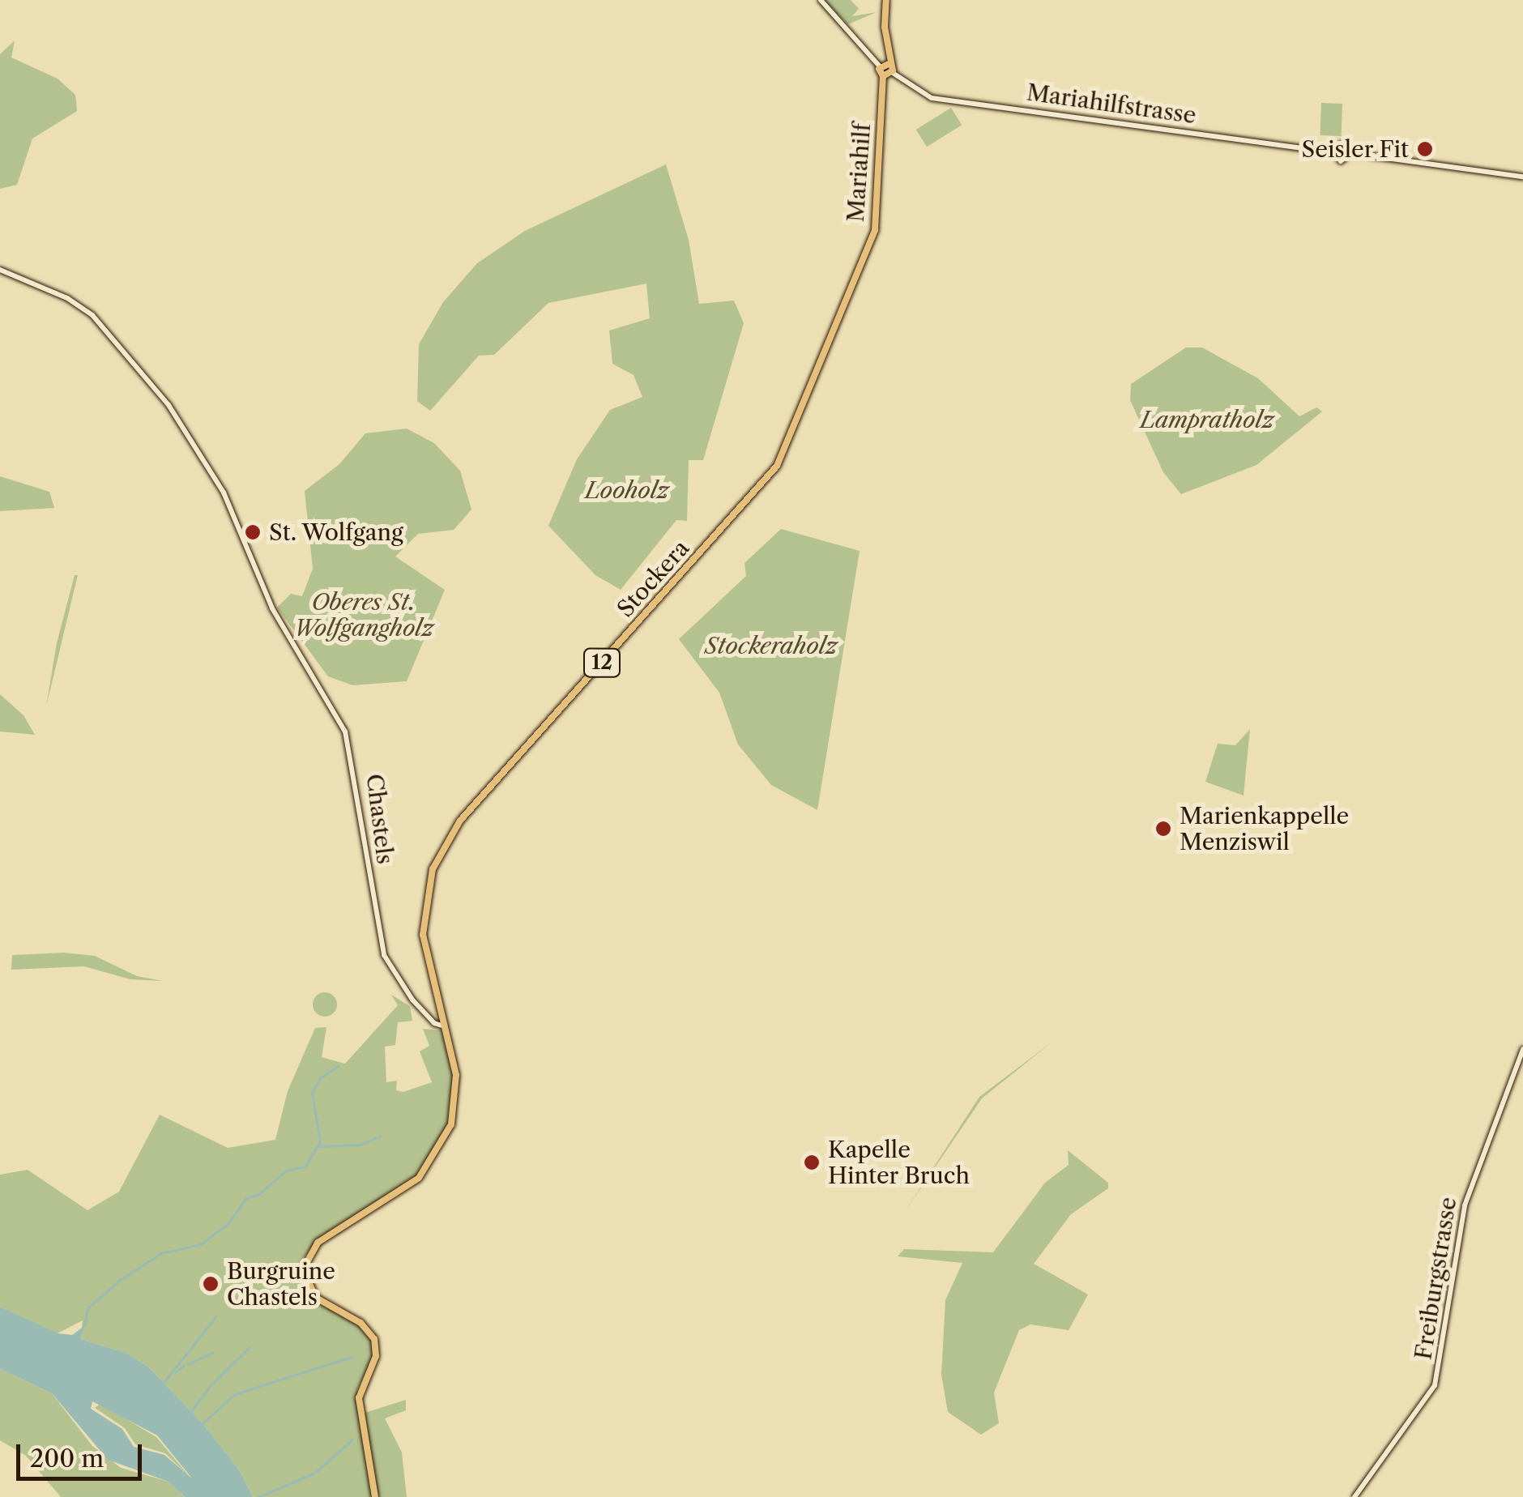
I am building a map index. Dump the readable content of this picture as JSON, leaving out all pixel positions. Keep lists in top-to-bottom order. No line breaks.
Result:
{"streets":{"main road":["Mariahilfstrasse","Mariahilf","Stockera","12","Chastels","Freiburgstrasse"]},"crossings":[["Mariahilf","Stockera"],["Mariahilf","12"],["Stockera","12"],["Stockera","Chastels"],["12","Chastels"]],"parks":["Lampratholz","Looholz","Oberes St. Wolfgangholz","Stockeraholz"],"places":["Seisler Fit","St. Wolfgang","Marienkappelle Menziswil","Kapelle Hinter Bruch","Burgruine Chastels"],"scale_bar":"200 m"}
